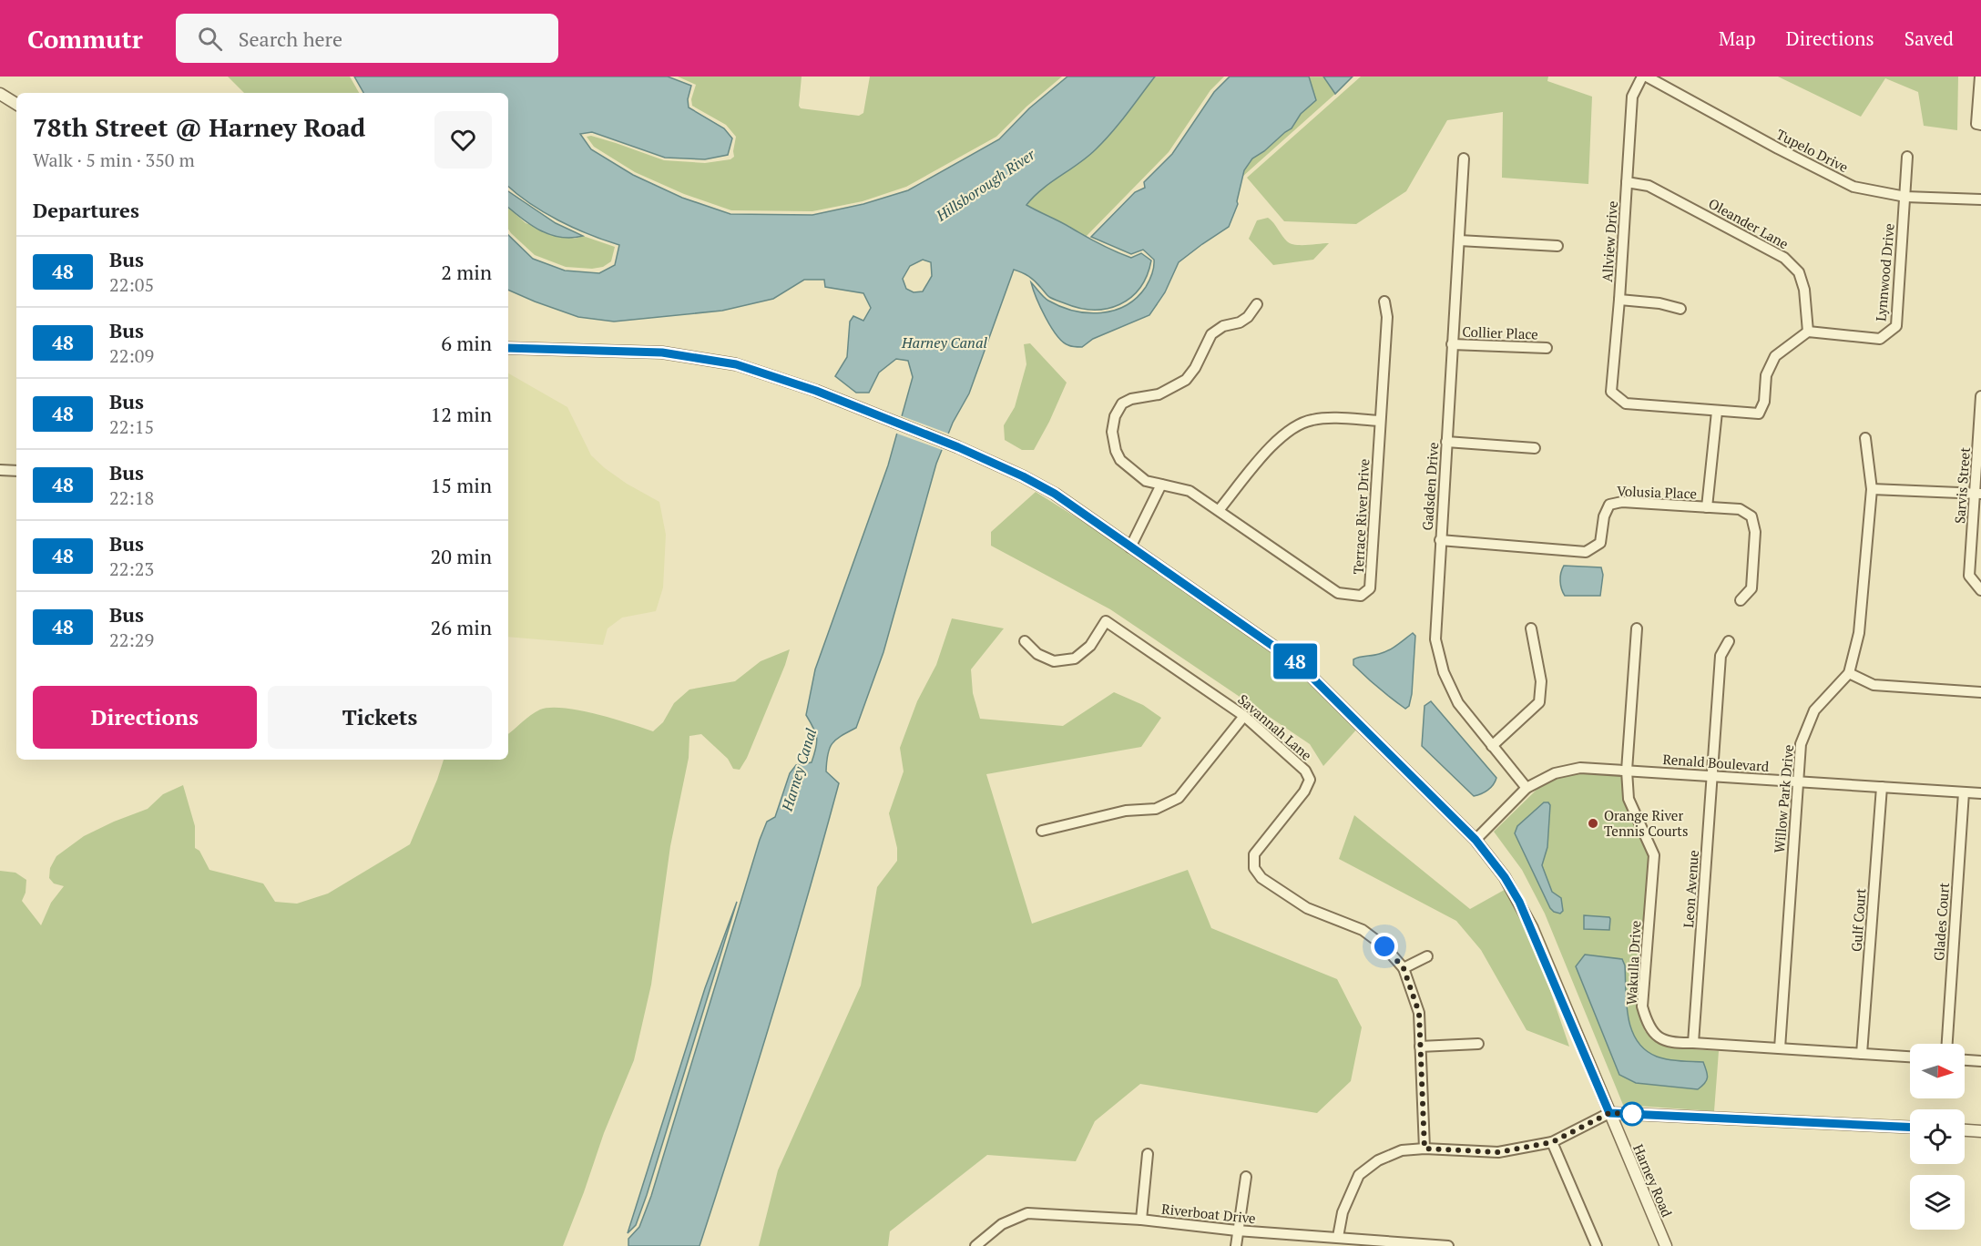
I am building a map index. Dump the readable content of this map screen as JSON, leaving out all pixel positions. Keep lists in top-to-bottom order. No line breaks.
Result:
{"streets":{"street":["Tupelo Drive","Oleander Lane","Allview Drive","Lynnwood Drive","Collier Place","Sarvis Street","Gadsden Drive","Volusia Place","Terrace River Drive","Savannah Lane","Renald Boulevard","Willow Park Drive","Leon Avenue","Gulf Court","Glades Court","Wakulla Drive","Harney Road","Riverboat Drive"]},"crossings":[["Tupelo Drive","Lynnwood Drive"],["Oleander Lane","Allview Drive"],["Oleander Lane","Lynnwood Drive"],["Collier Place","Gadsden Drive"],["Gadsden Drive","Volusia Place"],["Gadsden Drive","Renald Boulevard"],["Renald Boulevard","Willow Park Drive"],["Renald Boulevard","Leon Avenue"],["Renald Boulevard","Gulf Court"],["Renald Boulevard","Glades Court"],["Renald Boulevard","Wakulla Drive"],["Renald Boulevard","Harney Road"],["Willow Park Drive","Wakulla Drive"],["Leon Avenue","Wakulla Drive"],["Gulf Court","Wakulla Drive"]],"water":["Hillsborough River","Harney Canal"],"places":["Orange River Tennis Courts"],"lines":["bus line 48"],"north":"right","page":{"header":"Commutr","search":"Search here","nav":["Map","Directions","Saved"],"on_map":"48","heading":[["78th Street @ Harney Road","Walk · 5 min · 350 m"],"Departures"],"list":[{"mark":"48","name":"Bus","note":"22:05","value":"2 min"},{"mark":"48","name":"Bus","note":"22:09","value":"6 min"},{"mark":"48","name":"Bus","note":"22:15","value":"12 min"},{"mark":"48","name":"Bus","note":"22:18","value":"15 min"},{"mark":"48","name":"Bus","note":"22:23","value":"20 min"},{"mark":"48","name":"Bus","note":"22:29","value":"26 min"}],"buttons":["Directions","Tickets"]}}
